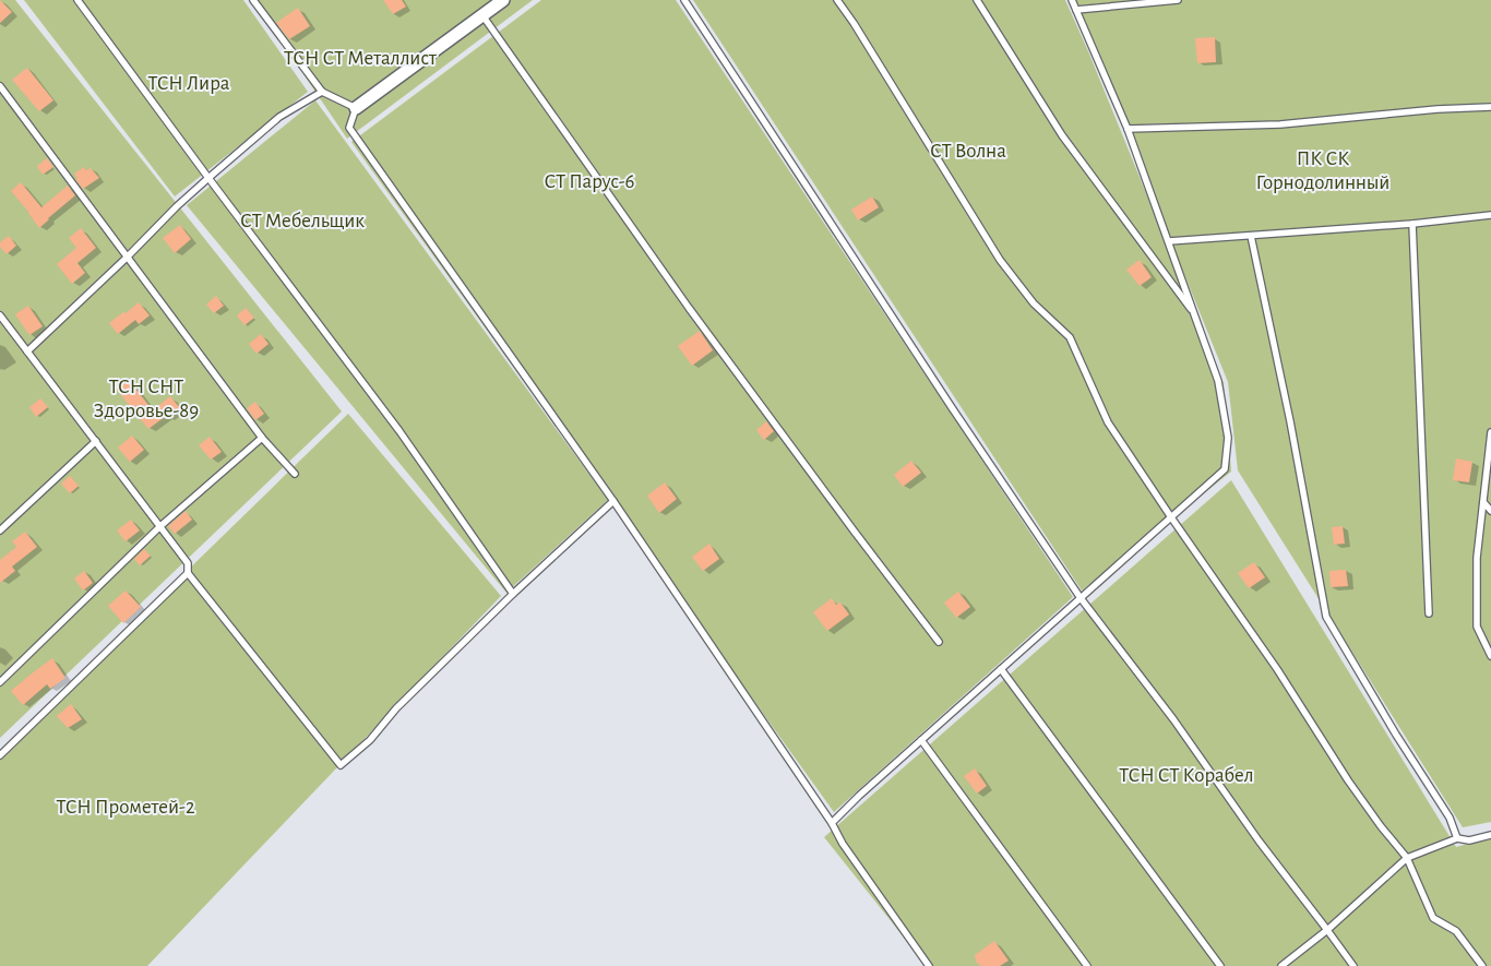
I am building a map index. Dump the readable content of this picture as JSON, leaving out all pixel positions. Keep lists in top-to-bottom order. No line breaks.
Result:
{"parks":["ТСН СТ Металлист","ТСН Лира","СТ Волна","ПК СК Горнодолинный","СТ Парус-6","СТ Мебельщик","ТСН СНТ Здоровье-89","ТСН СТ Корабел","ТСН Прометей-2"]}
